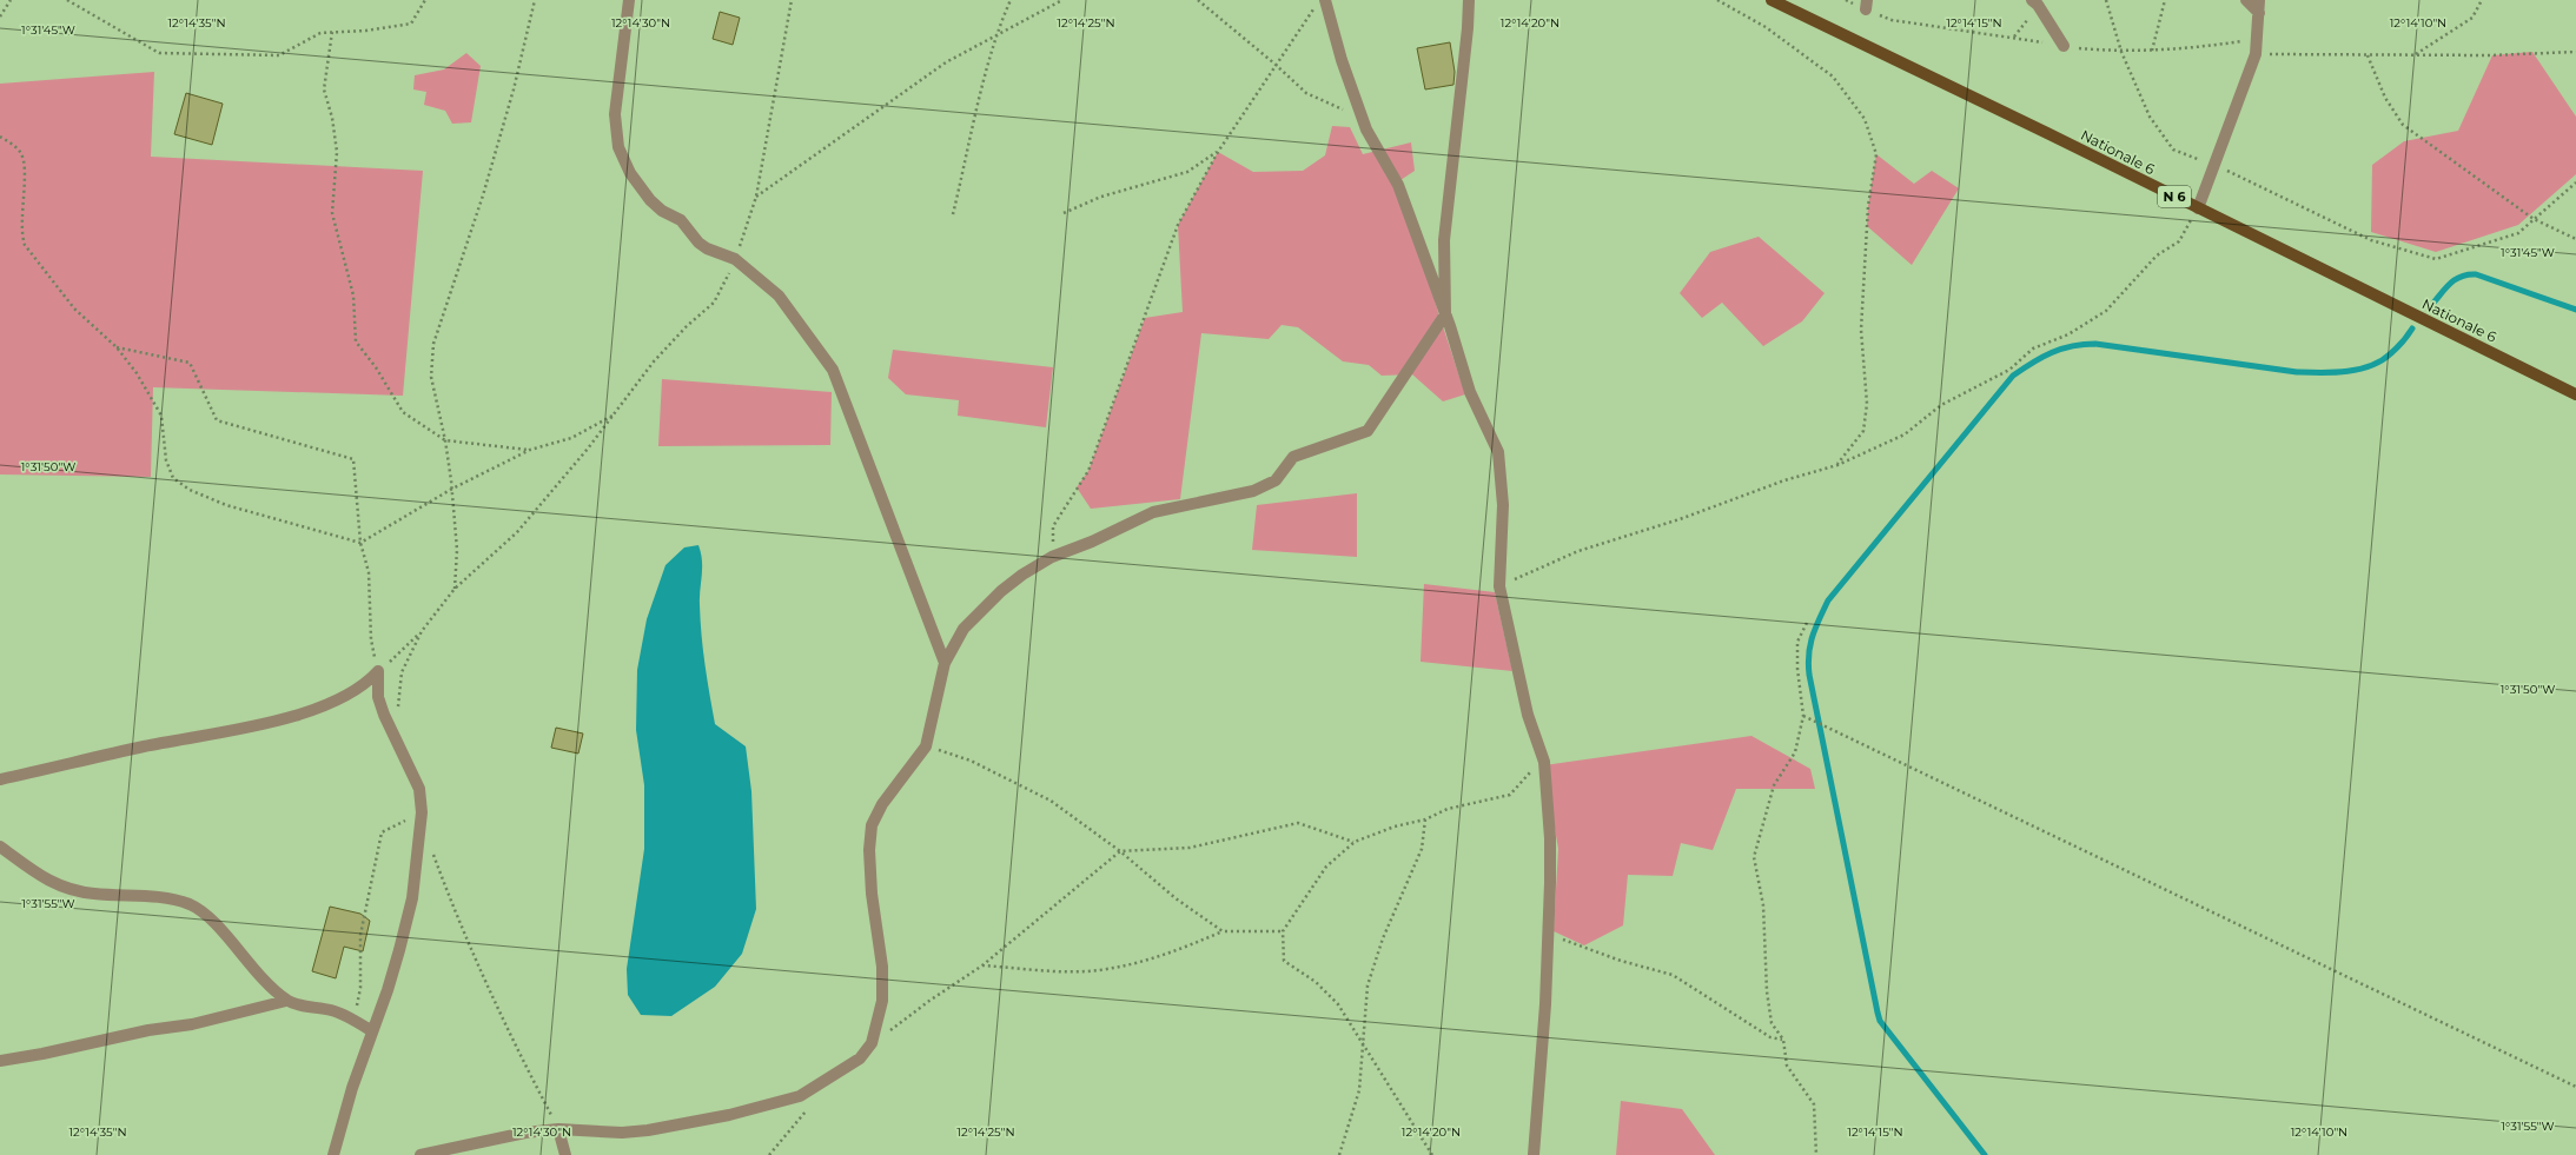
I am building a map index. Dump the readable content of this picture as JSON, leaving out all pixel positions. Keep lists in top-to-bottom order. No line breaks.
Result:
{"streets":{"main road":["Nationale 6","N 6"]},"coordinates":["12°14'35\"N","12°14'30\"N","12°14'25\"N","12°14'20\"N","12°14'15\"N","12°14'10\"N","1°31'45\"W","1°31'50\"W","1°31'55\"W"]}
